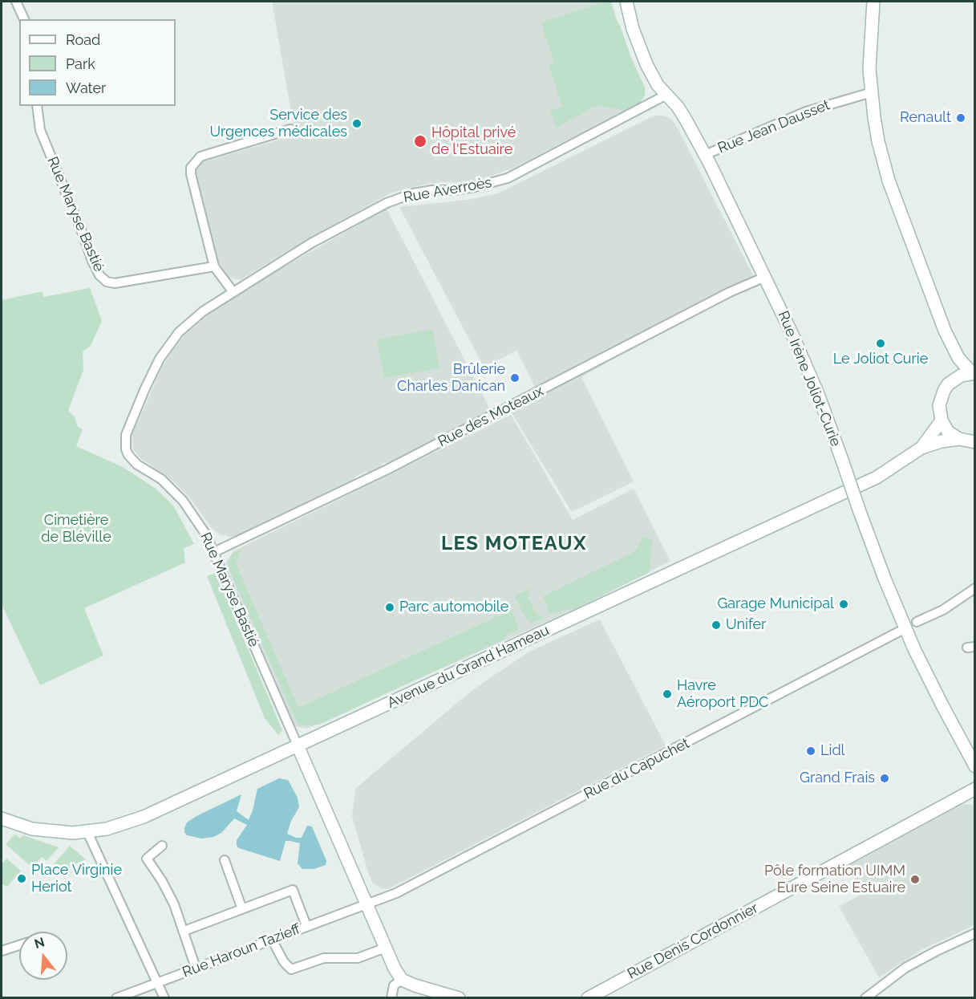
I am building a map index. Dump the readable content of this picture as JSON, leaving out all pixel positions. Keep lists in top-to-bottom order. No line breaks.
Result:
{"streets":{"main road":["Rue Maryse Bastié","Rue Irène Joliot-Curie","Avenue du Grand Hameau","Rue Denis Cordonnier"],"street":["Rue Jean Dausset","Rue Averroès","Rue des Moteaux","Rue du Capuchet","Rue Haroun Tazieff"]},"crossings":[["Rue Jean Dausset","Rue Irène Joliot-Curie"],["Rue Averroès","Rue Maryse Bastié"],["Rue Averroès","Rue Irène Joliot-Curie"],["Rue Maryse Bastié","Rue des Moteaux"],["Rue Maryse Bastié","Avenue du Grand Hameau"],["Rue Maryse Bastié","Rue du Capuchet"],["Rue Maryse Bastié","Rue Haroun Tazieff"],["Rue Irène Joliot-Curie","Rue des Moteaux"],["Rue Irène Joliot-Curie","Rue du Capuchet"],["Rue du Capuchet","Rue Haroun Tazieff"]],"districts":["LES MOTEAUX"],"parks":["Cimetière de Bléville"],"places":["Renault","Service des Urgences médicales","Hôpital privé de l'Estuaire","Le Joliot Curie","Brûlerie Charles Danican","Garage Municipal","Parc automobile","Unifer","Havre Aéroport PDC","Lidl","Grand Frais","Place Virginie Heriot","Pôle formation UIMM Eure Seine Estuaire"],"legend":["Road","Park","Water"],"north":"top"}
